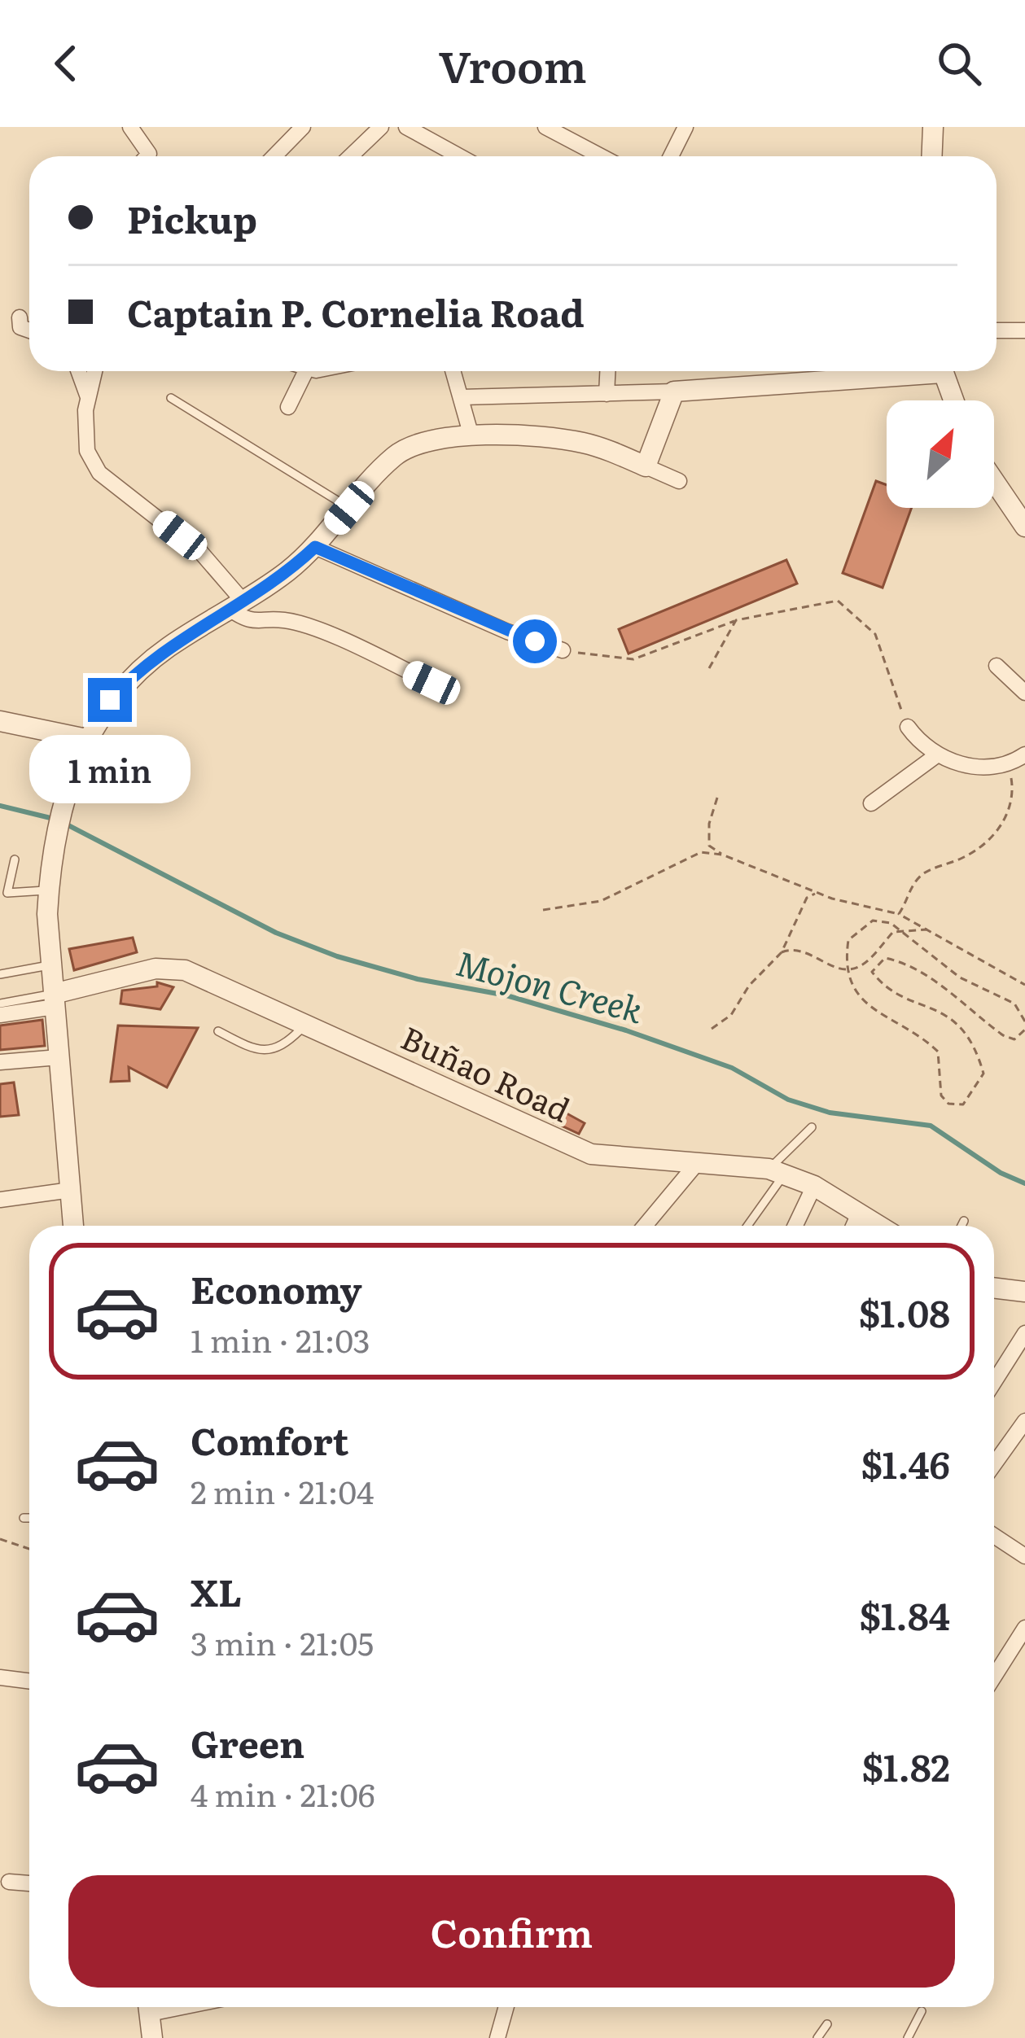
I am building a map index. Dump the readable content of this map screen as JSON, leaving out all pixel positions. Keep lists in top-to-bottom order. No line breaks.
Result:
{"streets":{"street":["Buñao Road"]},"water":["Mojon Creek"],"north":"top right","page":{"header":"Vroom","banner":["Pickup","Captain P. Cornelia Road"],"bubble":"1 min","list":[{"name":"Economy","note":"1 min · 21:03","value":"$1.08"},{"name":"Comfort","note":"2 min · 21:04","value":"$1.46"},{"name":"XL","note":"3 min · 21:05","value":"$1.84"},{"name":"Green","note":"4 min · 21:06","value":"$1.82"}],"buttons":"Confirm"}}
